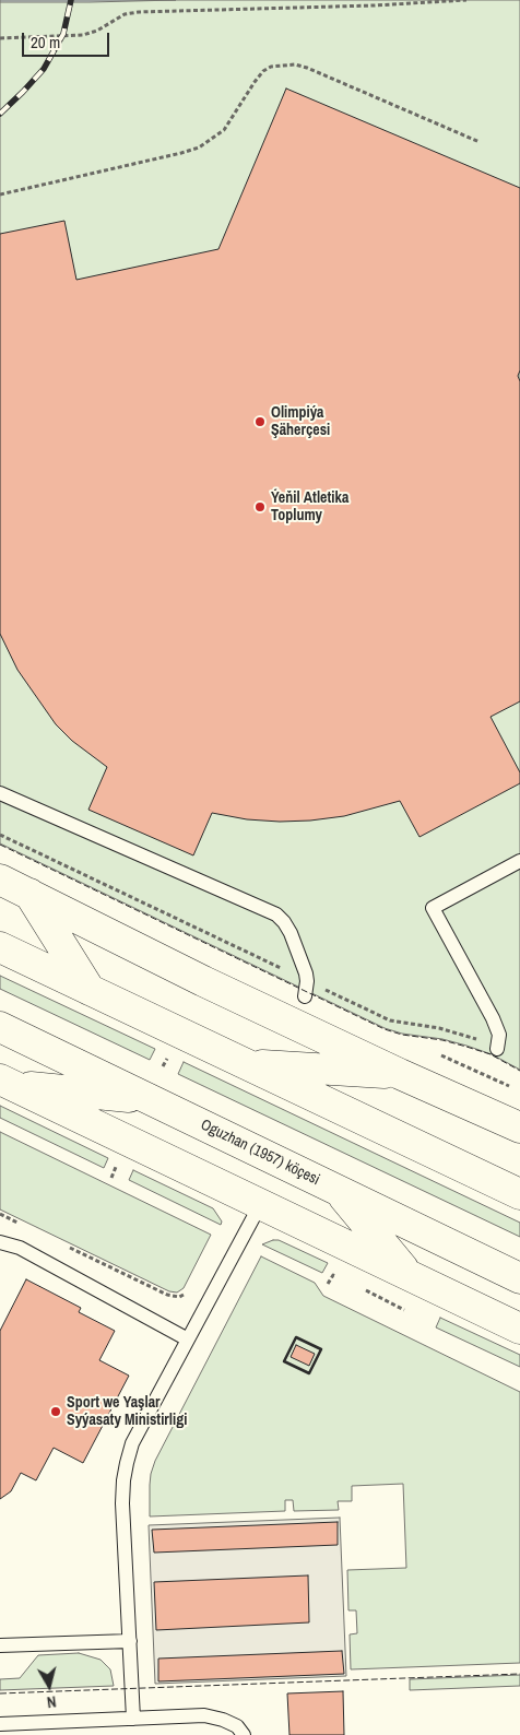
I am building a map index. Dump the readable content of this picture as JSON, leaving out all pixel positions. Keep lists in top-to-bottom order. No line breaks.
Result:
{"streets":{"main road":["Oguzhan (1957) köçesi"]},"places":["Olimpiýa Şäherçesi","Ýeňil Atletika Toplumy","Sport we Yaşlar Syýasaty Ministirligi"],"scale_bar":"20 m","north":"bottom"}
